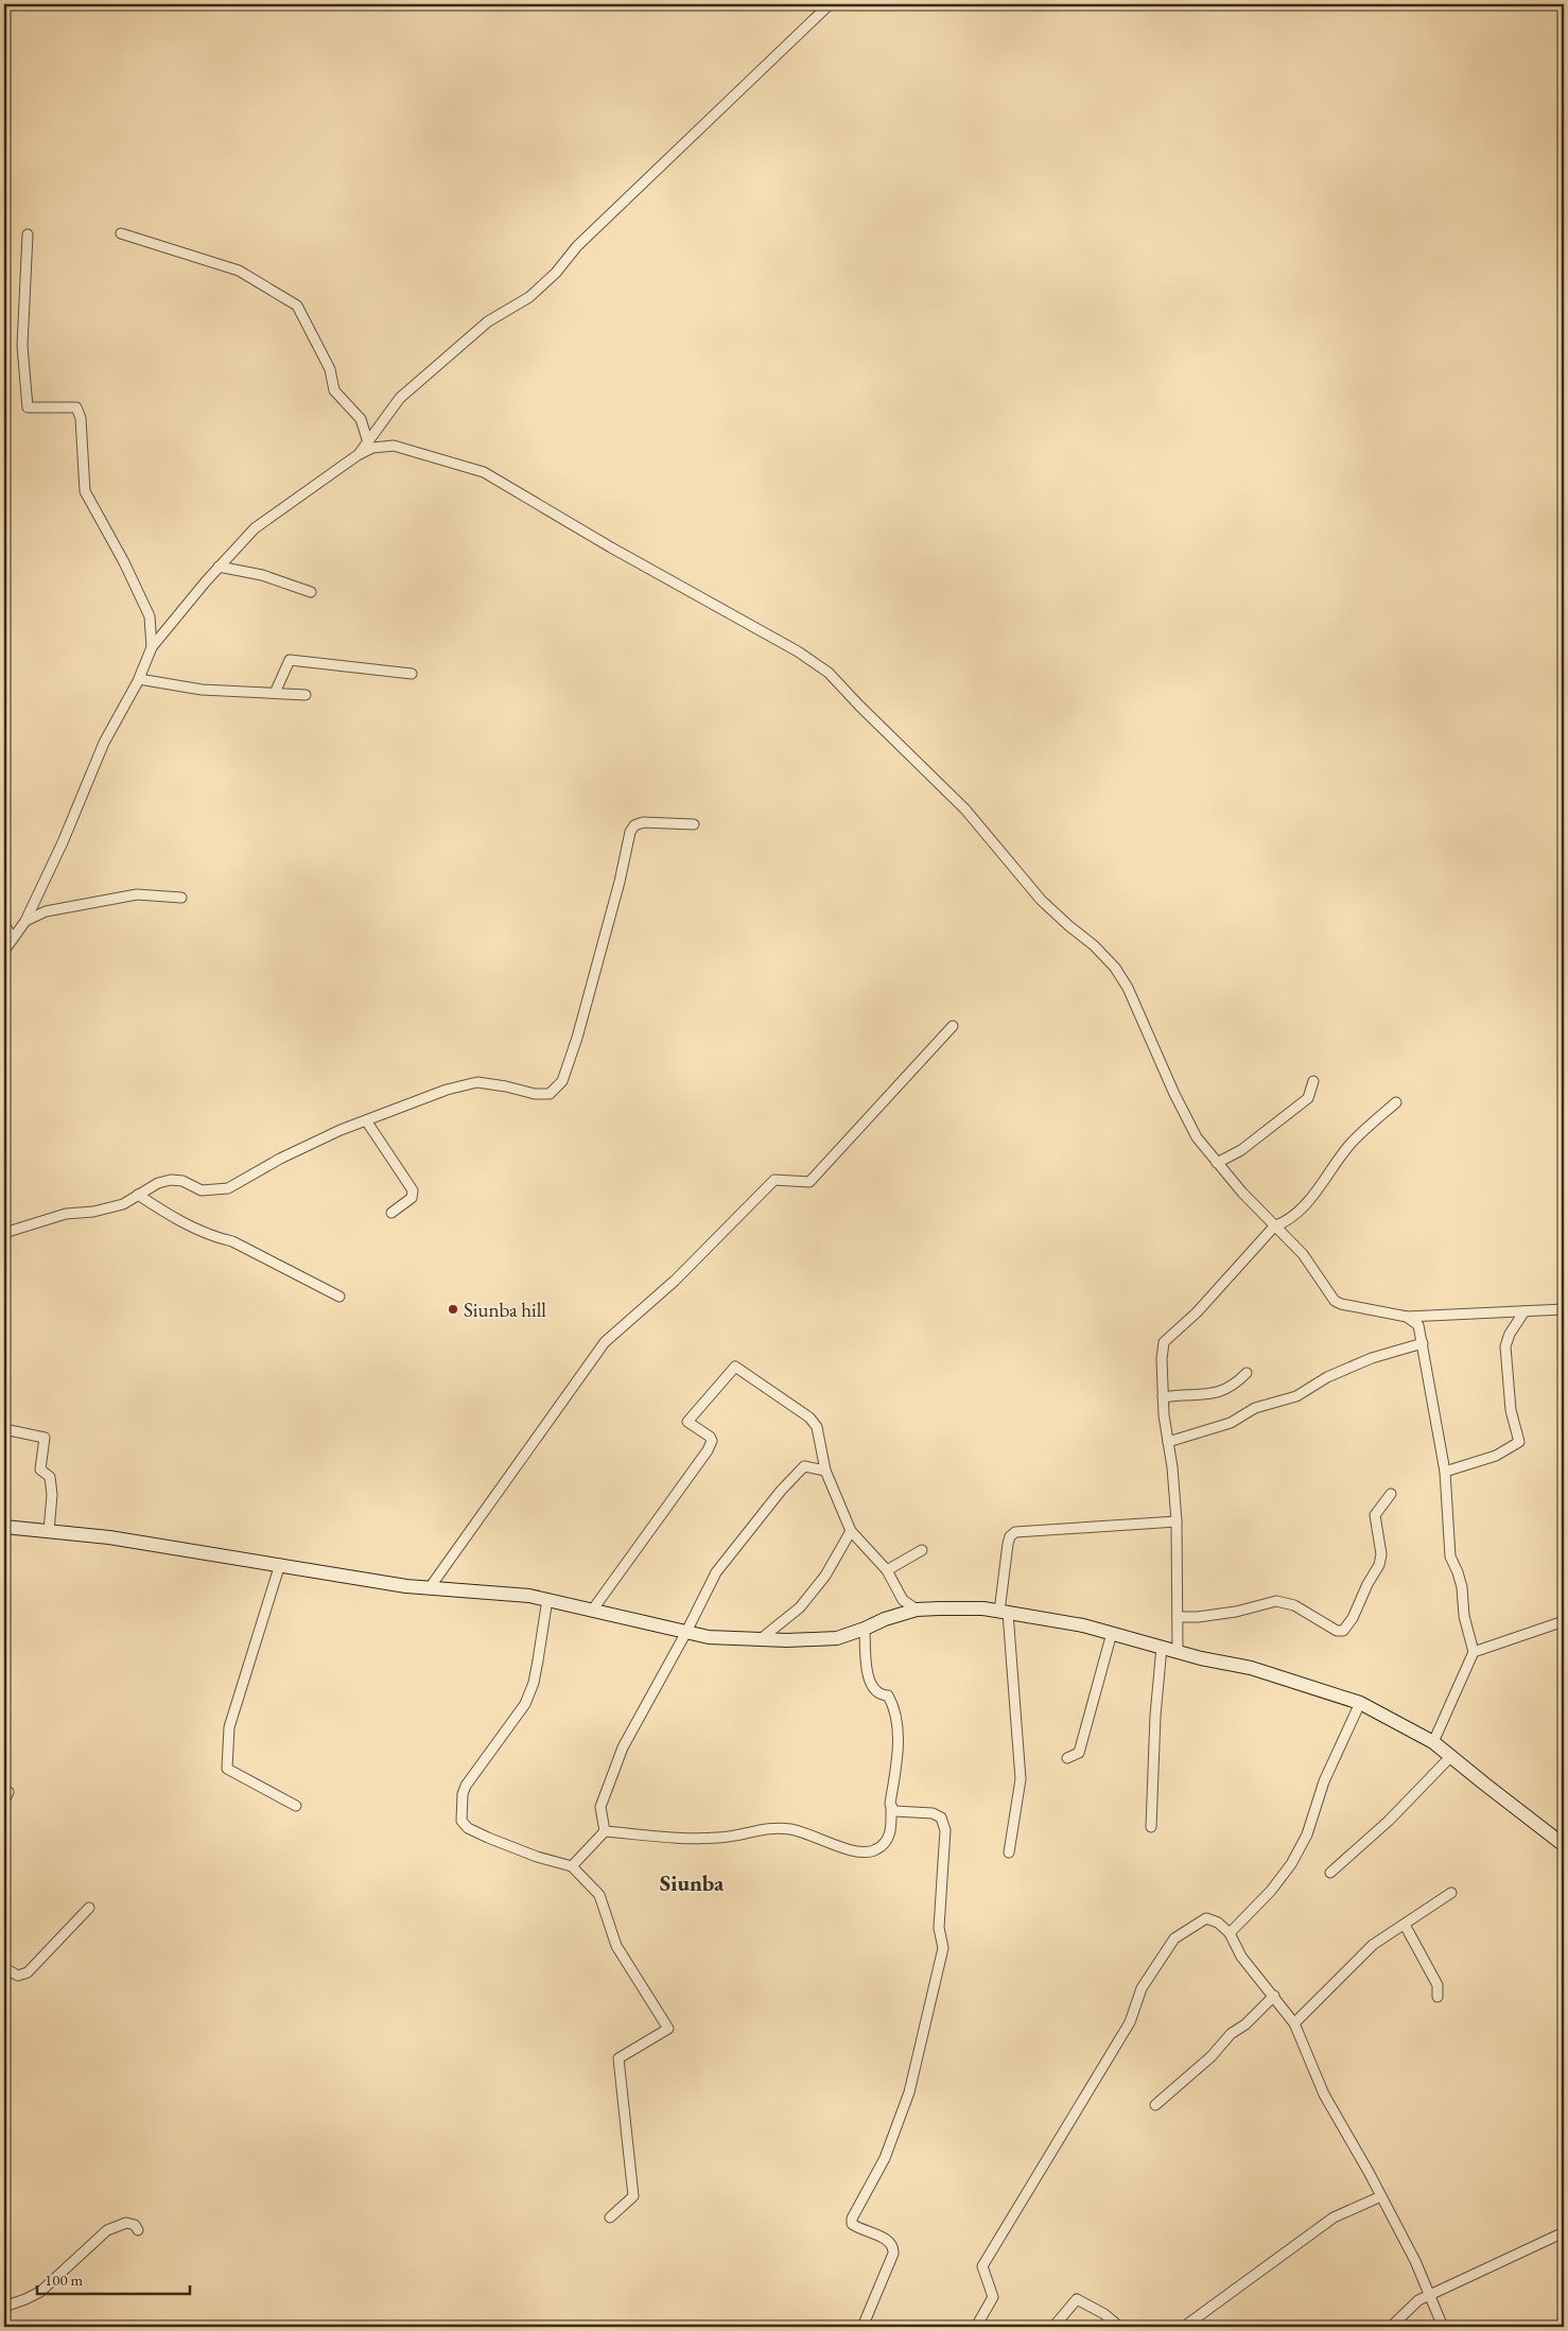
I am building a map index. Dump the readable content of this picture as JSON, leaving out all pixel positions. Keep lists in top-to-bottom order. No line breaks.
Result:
{"districts":["Siunba"],"places":["Siunba hill"],"scale_bar":"100 m"}
